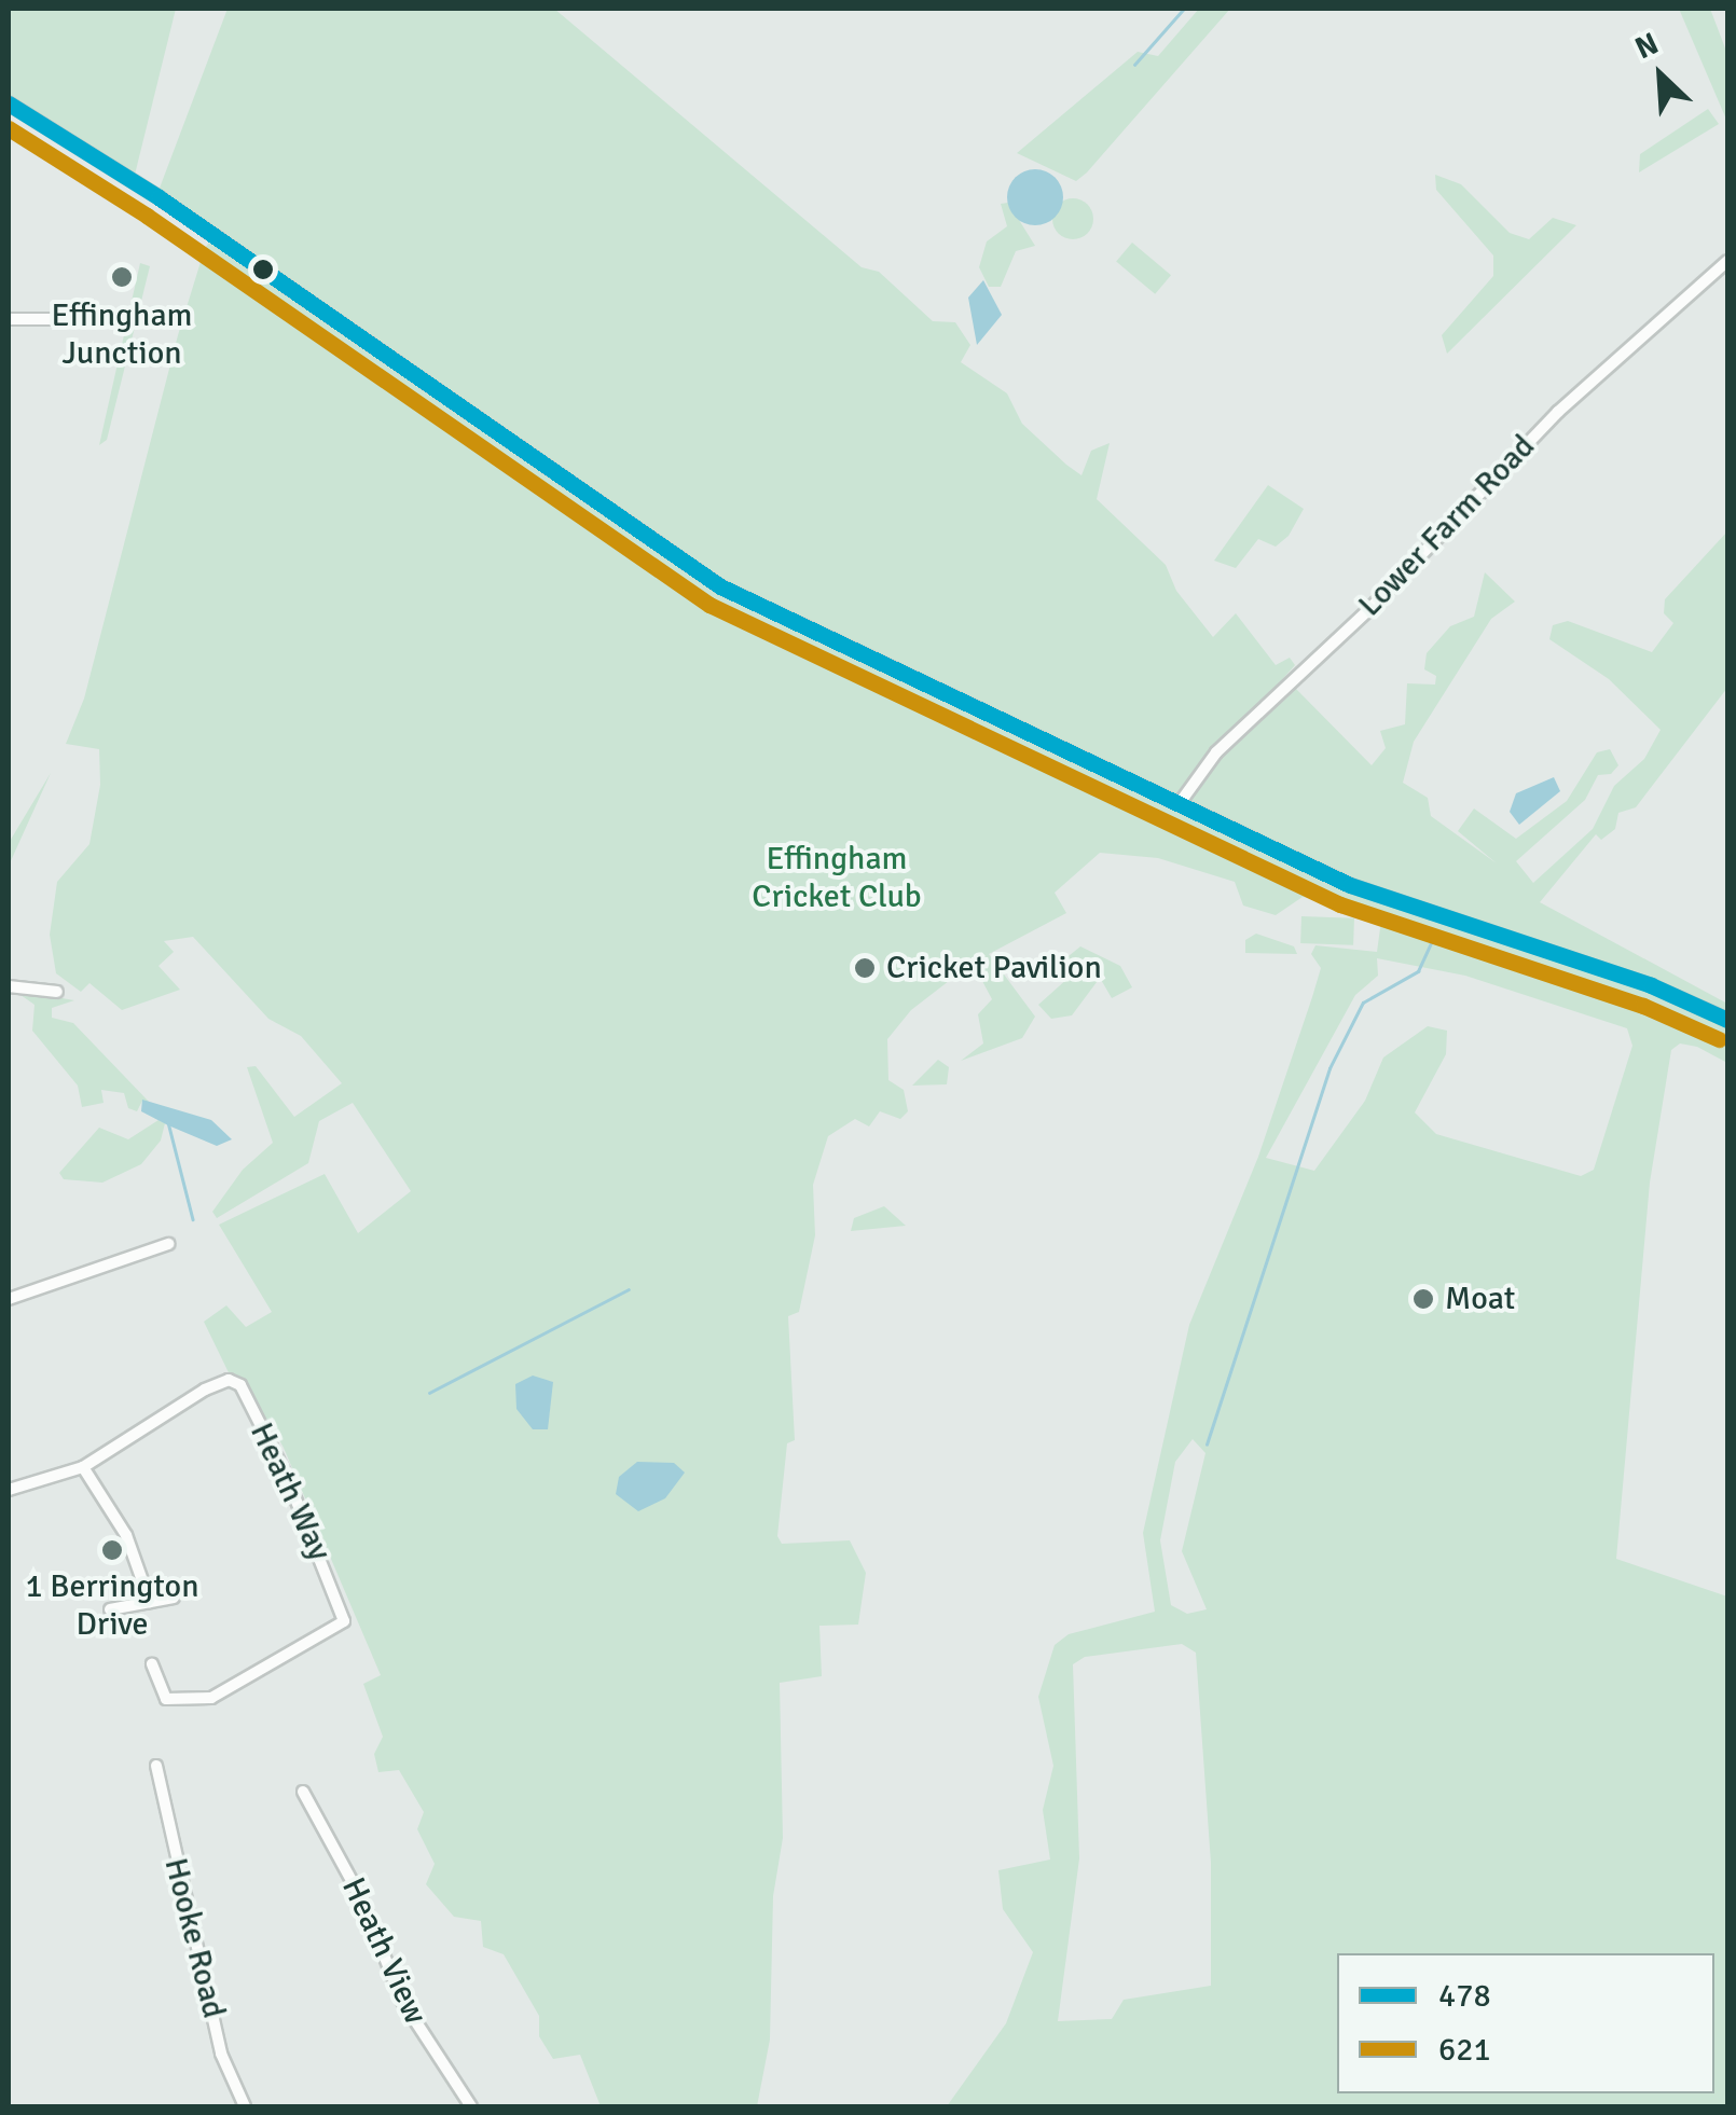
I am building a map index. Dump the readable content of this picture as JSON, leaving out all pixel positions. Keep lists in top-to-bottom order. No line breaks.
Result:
{"streets":{"street":["Lower Farm Road","Heath Way","Hooke Road","Heath View"]},"parks":["Effingham Cricket Club"],"places":["Effingham Junction","Cricket Pavilion","Moat","1 Berrington Drive"],"lines":["transit line 478","transit line 621"],"legend":["478","621"],"north":"top left"}
